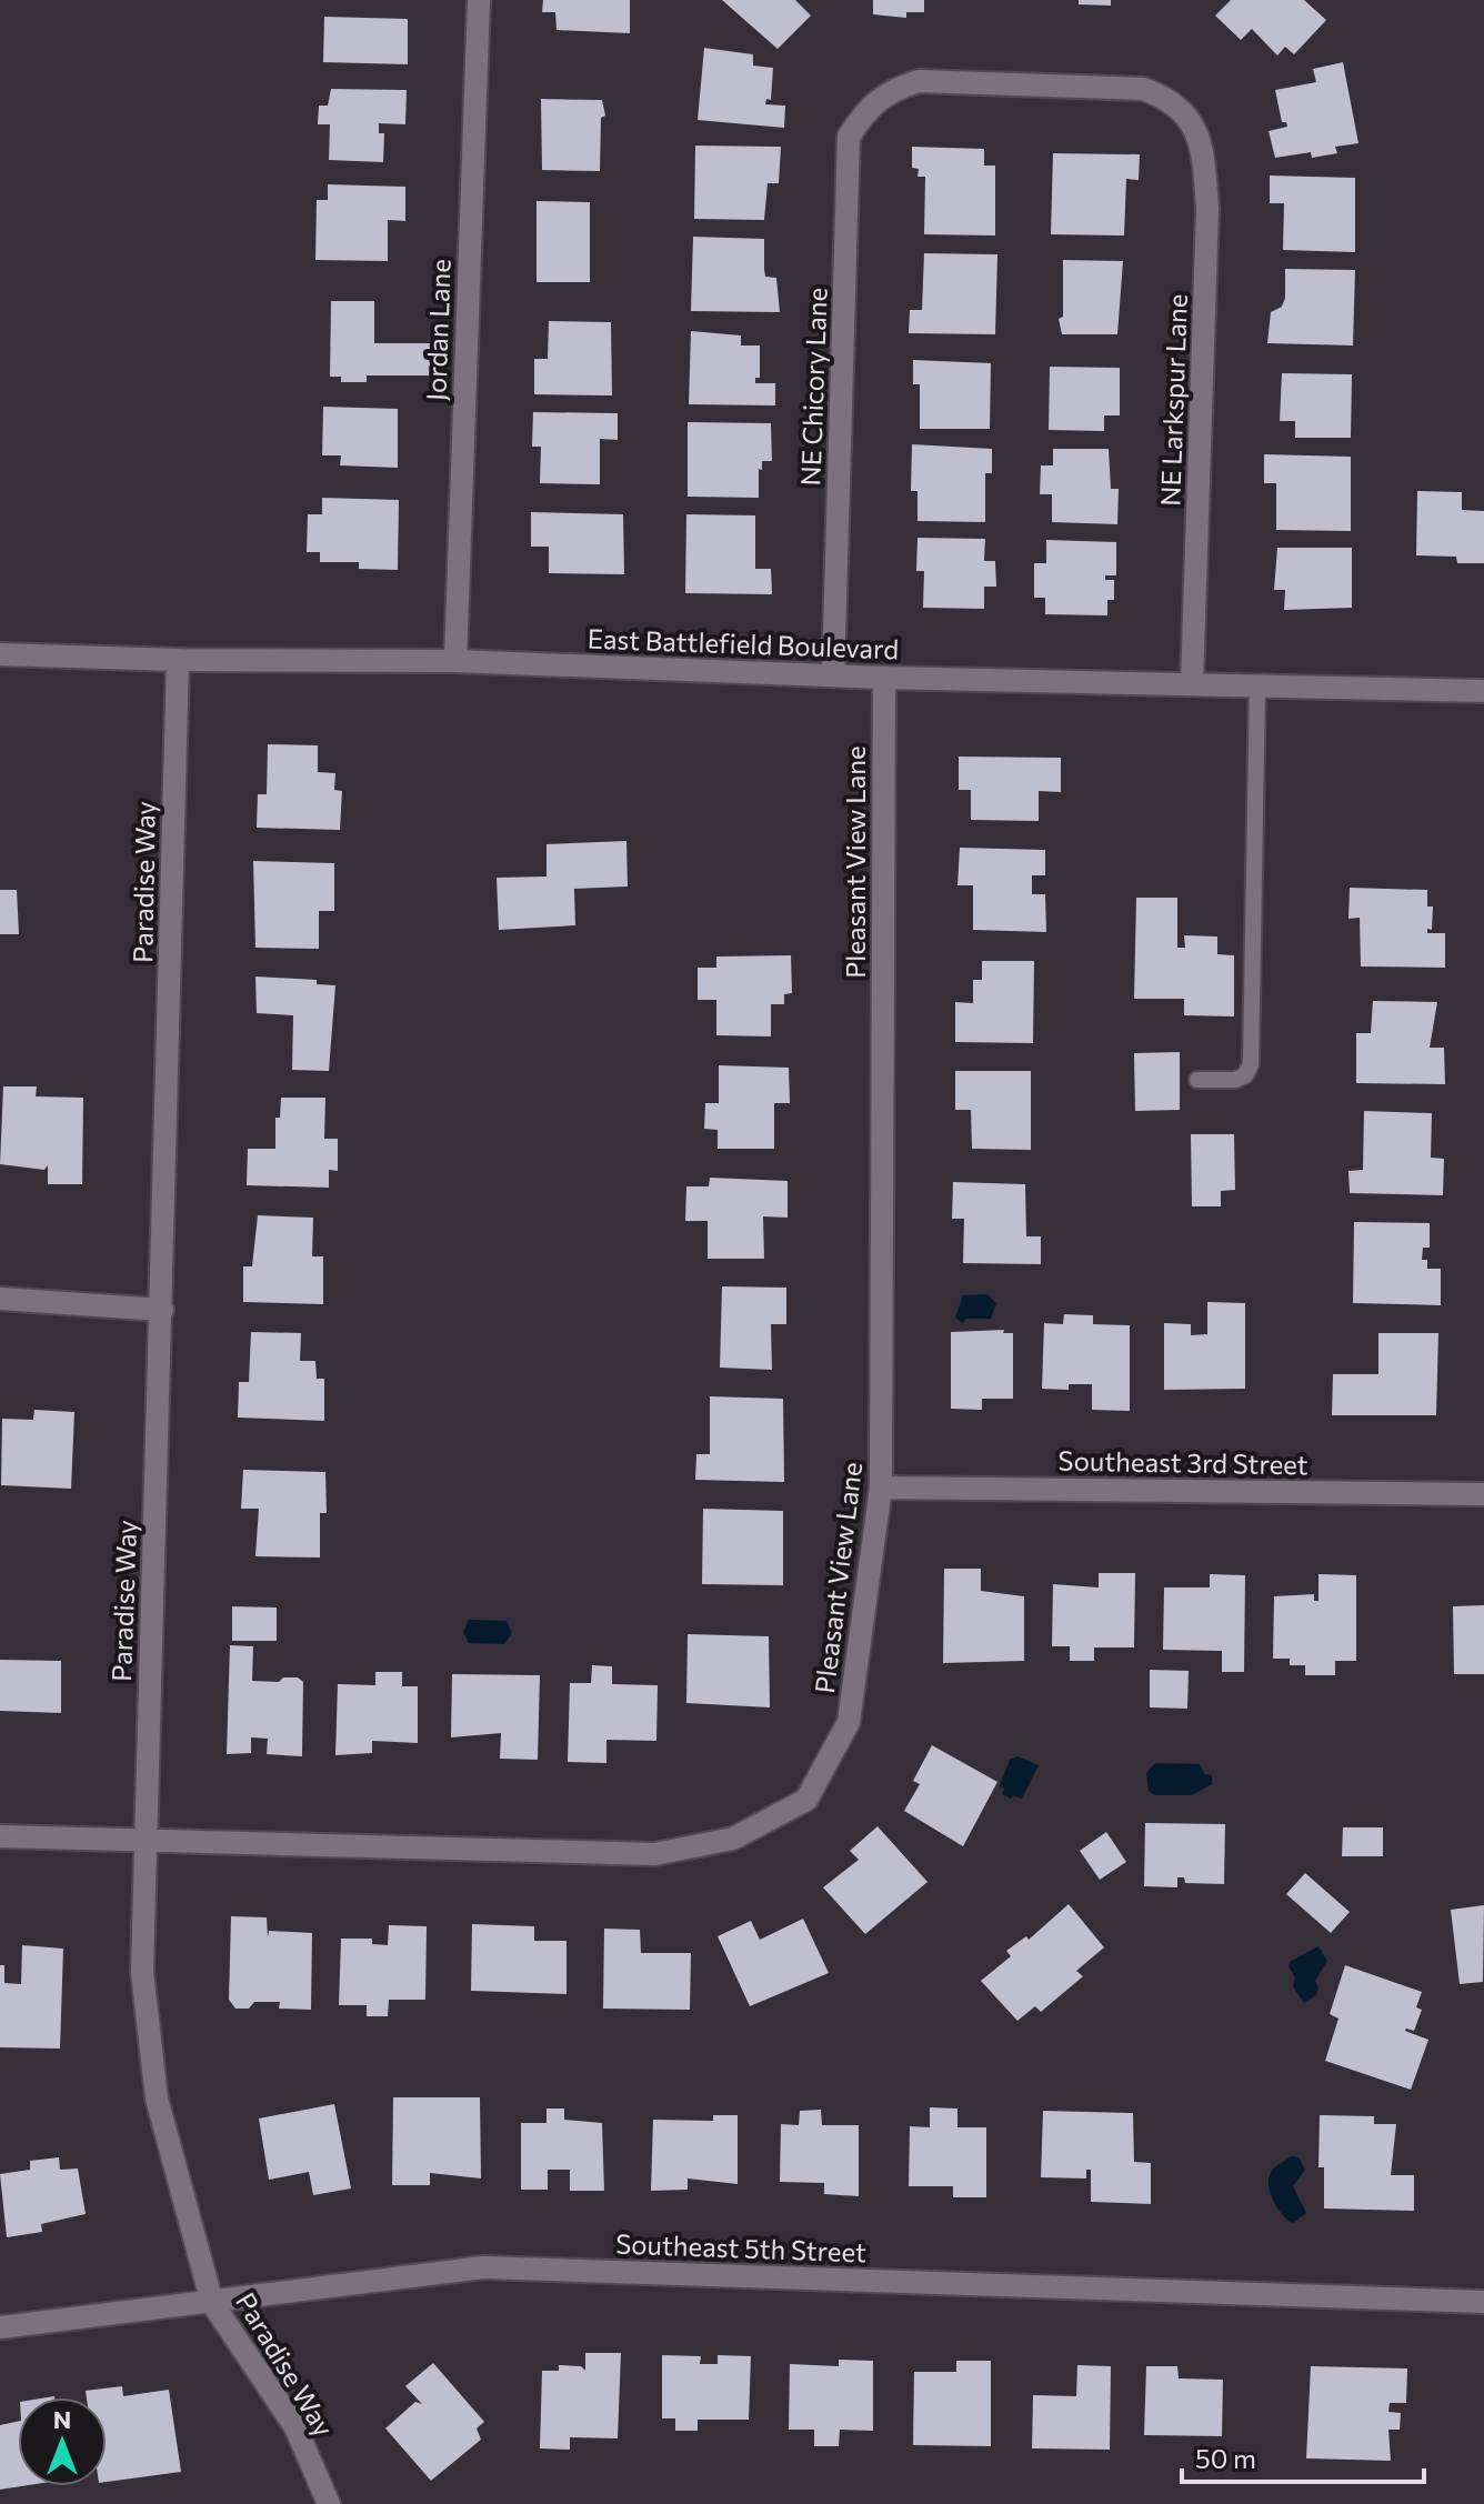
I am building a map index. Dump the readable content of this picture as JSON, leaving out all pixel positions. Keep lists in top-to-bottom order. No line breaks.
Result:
{"streets":{"street":["Jordan Lane","NE Chicory Lane","NE Larkspur Lane","East Battlefield Boulevard","Pleasant View Lane","Paradise Way","Southeast 3rd Street","Southeast 5th Street"]},"crossings":[["Jordan Lane","East Battlefield Boulevard"],["NE Chicory Lane","NE Larkspur Lane"],["NE Chicory Lane","East Battlefield Boulevard"],["NE Larkspur Lane","East Battlefield Boulevard"],["East Battlefield Boulevard","Pleasant View Lane"],["East Battlefield Boulevard","Paradise Way"],["Pleasant View Lane","Paradise Way"],["Pleasant View Lane","Southeast 3rd Street"],["Paradise Way","Southeast 5th Street"]],"scale_bar":"50 m","north":"top"}
